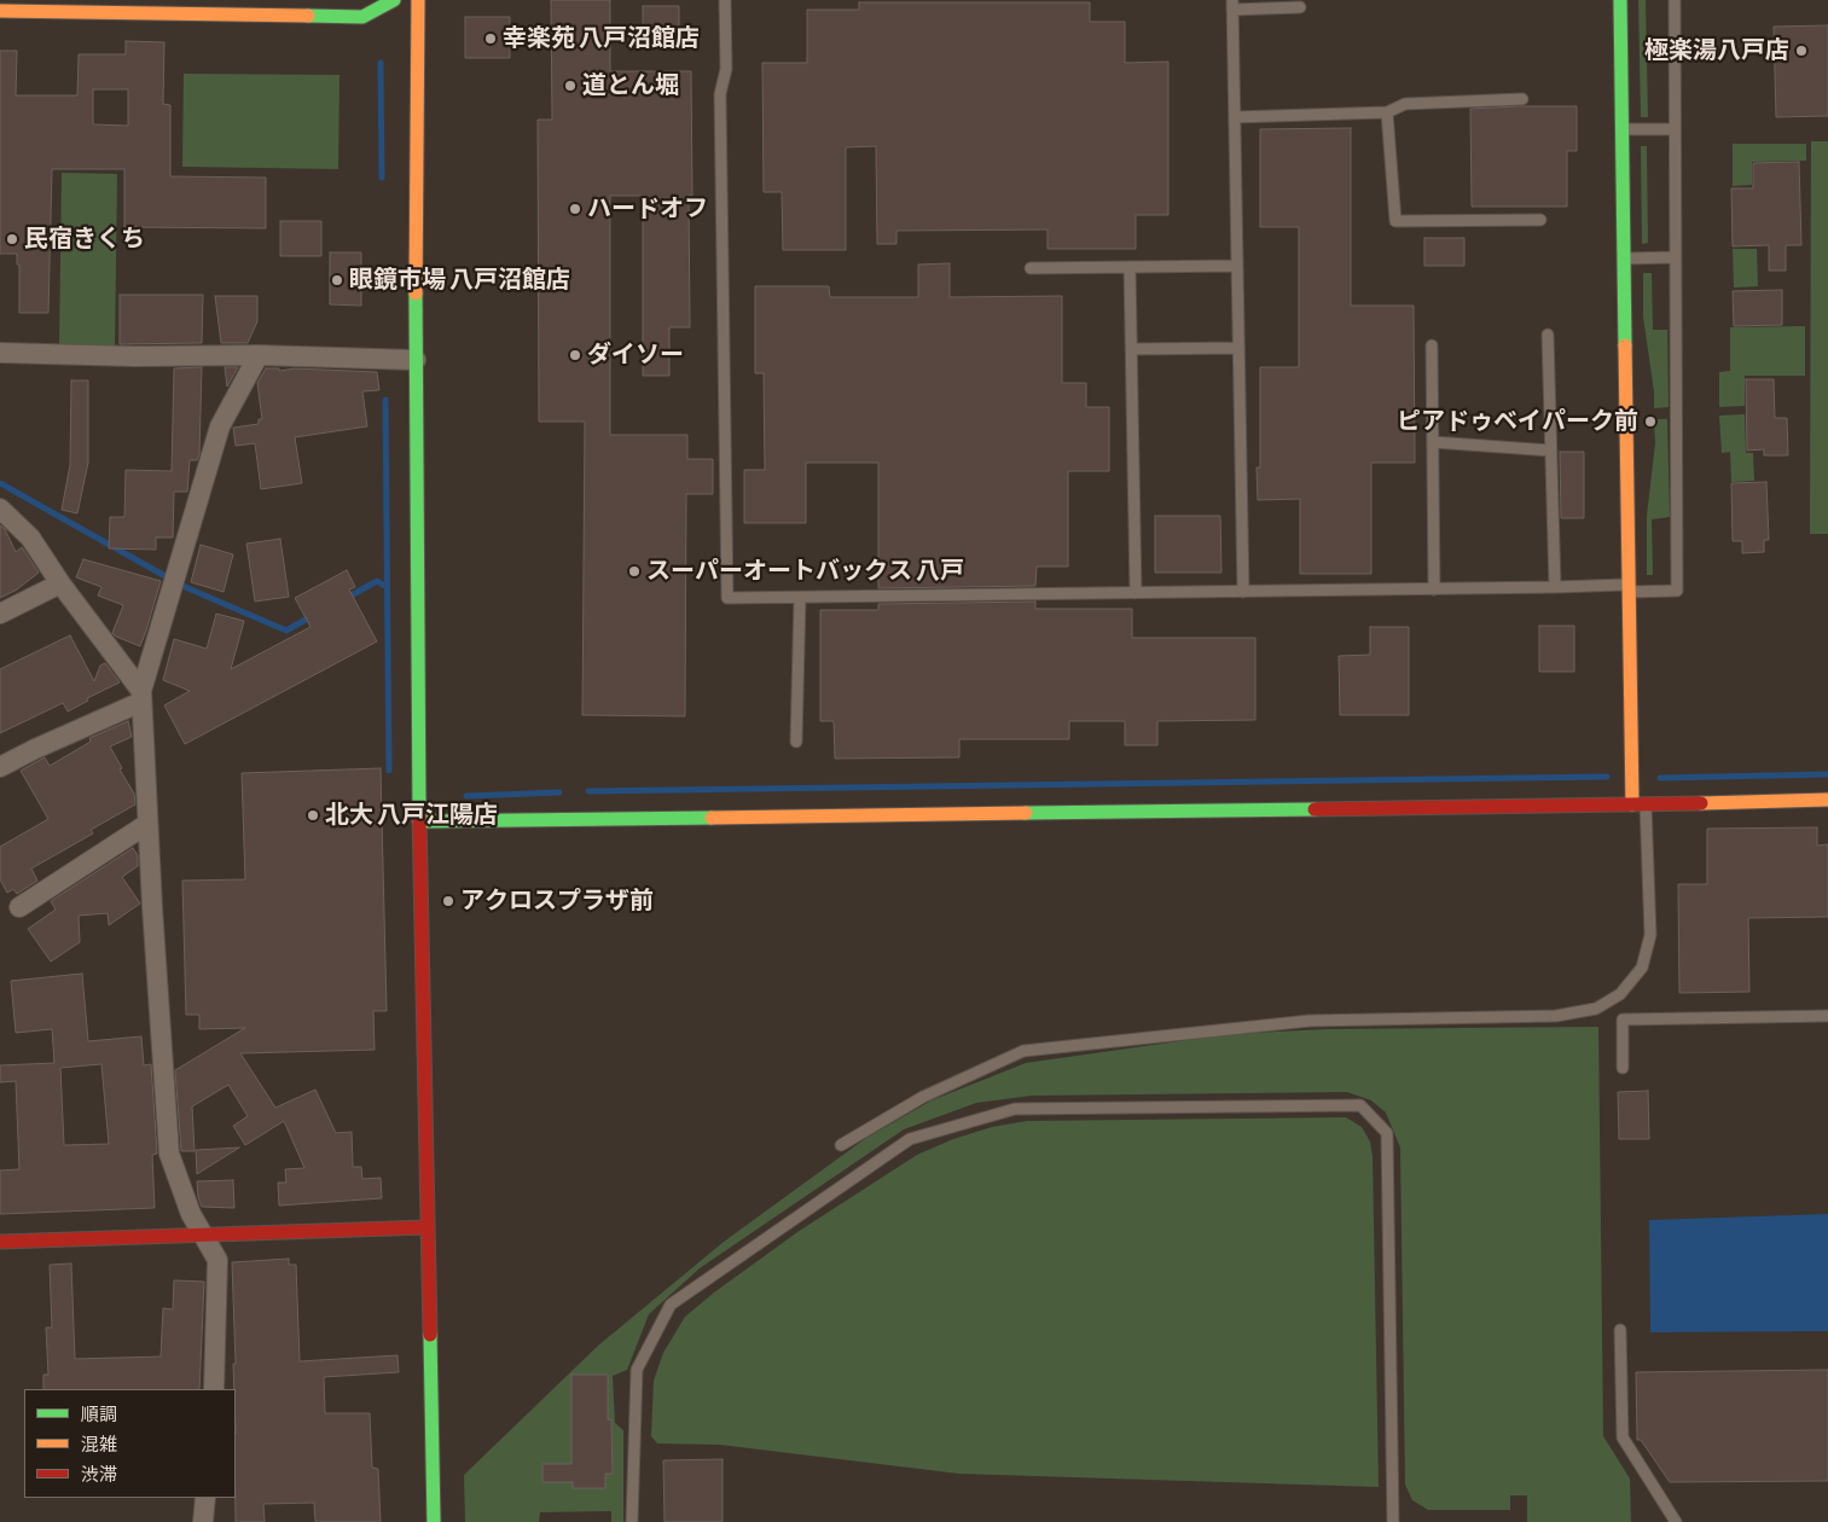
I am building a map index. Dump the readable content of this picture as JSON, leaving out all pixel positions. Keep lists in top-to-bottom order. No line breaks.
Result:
{"places":["幸楽苑 八戸沼館店","極楽湯八戸店","道とん堀","ハードオフ","民宿きくち","眼鏡市場 八戸沼館店","ダイソー","ピアドゥベイパーク前","スーパーオートバックス 八戸","北大 八戸江陽店","アクロスプラザ前"],"legend":["順調","混雑","渋滞"]}
